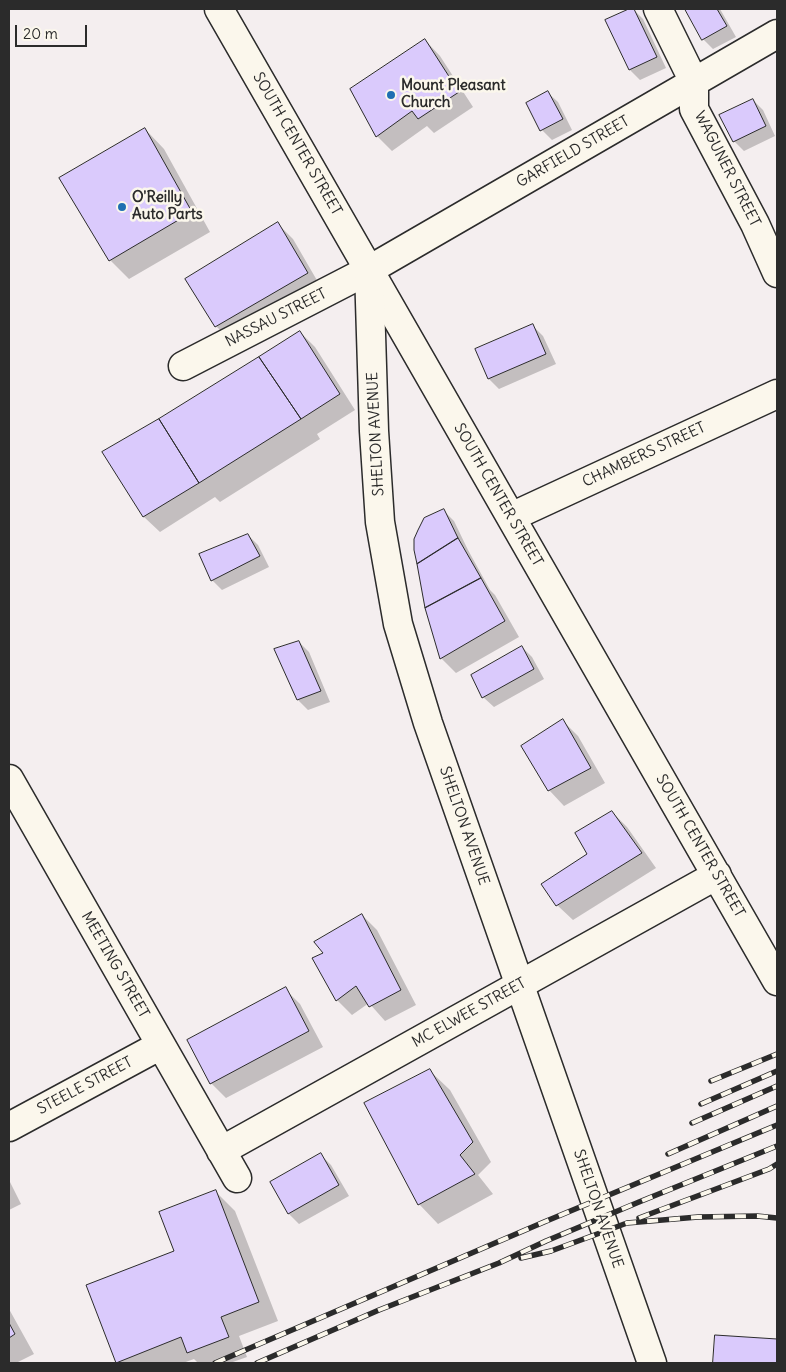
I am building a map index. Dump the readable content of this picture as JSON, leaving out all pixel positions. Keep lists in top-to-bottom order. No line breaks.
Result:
{"streets":{"street":["SOUTH CENTER STREET","GARFIELD STREET","WAGUNER STREET","NASSAU STREET","SHELTON AVENUE","CHAMBERS STREET","MEETING STREET","MC ELWEE STREET","STEELE STREET"]},"crossings":[["SOUTH CENTER STREET","GARFIELD STREET"],["SOUTH CENTER STREET","NASSAU STREET"],["SOUTH CENTER STREET","SHELTON AVENUE"],["SOUTH CENTER STREET","CHAMBERS STREET"],["SOUTH CENTER STREET","MC ELWEE STREET"],["GARFIELD STREET","WAGUNER STREET"],["GARFIELD STREET","NASSAU STREET"],["GARFIELD STREET","SHELTON AVENUE"],["NASSAU STREET","SHELTON AVENUE"],["SHELTON AVENUE","MC ELWEE STREET"],["MEETING STREET","MC ELWEE STREET"],["MEETING STREET","STEELE STREET"]],"places":["Mount Pleasant Church","O'Reilly Auto Parts"],"scale_bar":"20 m"}
